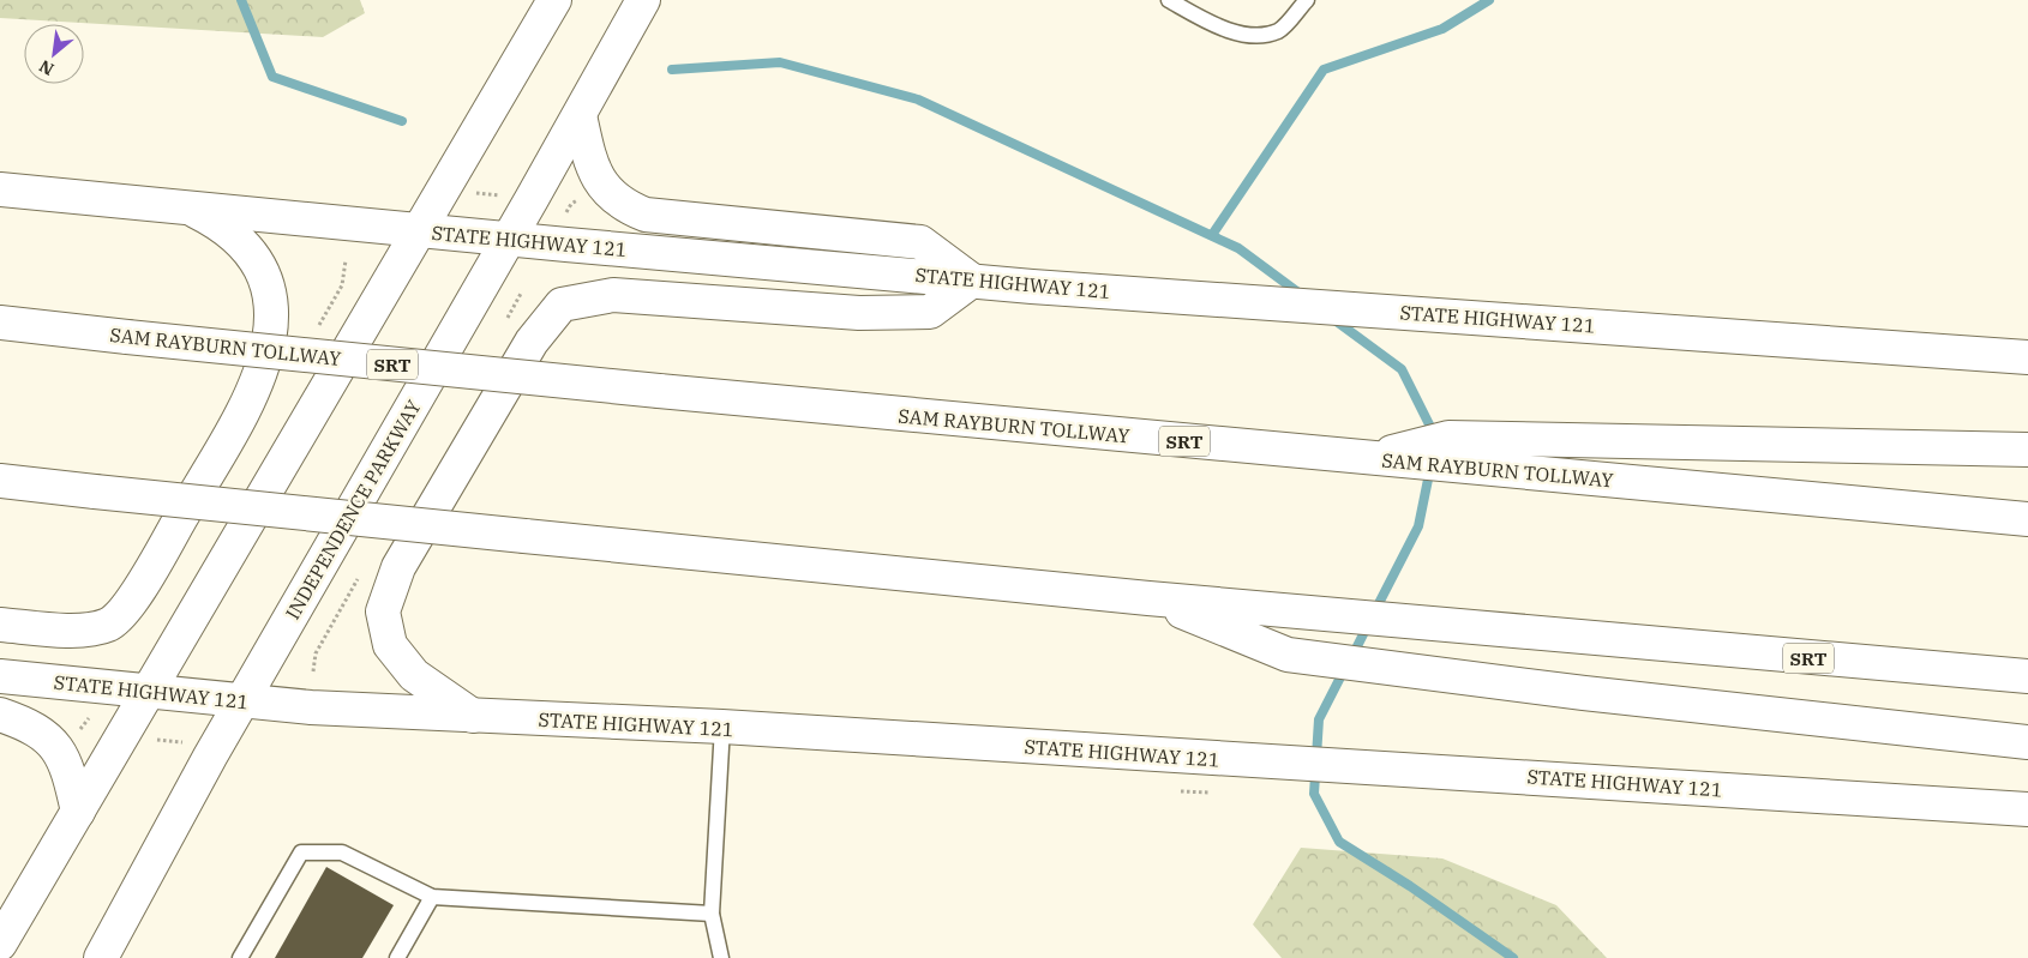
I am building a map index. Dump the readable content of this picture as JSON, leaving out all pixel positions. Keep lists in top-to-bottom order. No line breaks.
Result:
{"streets":{"main road":["STATE HIGHWAY 121","SAM RAYBURN TOLLWAY","SRT","INDEPENDENCE PARKWAY"]},"crossings":[["STATE HIGHWAY 121","INDEPENDENCE PARKWAY"]],"north":"bottom left"}
